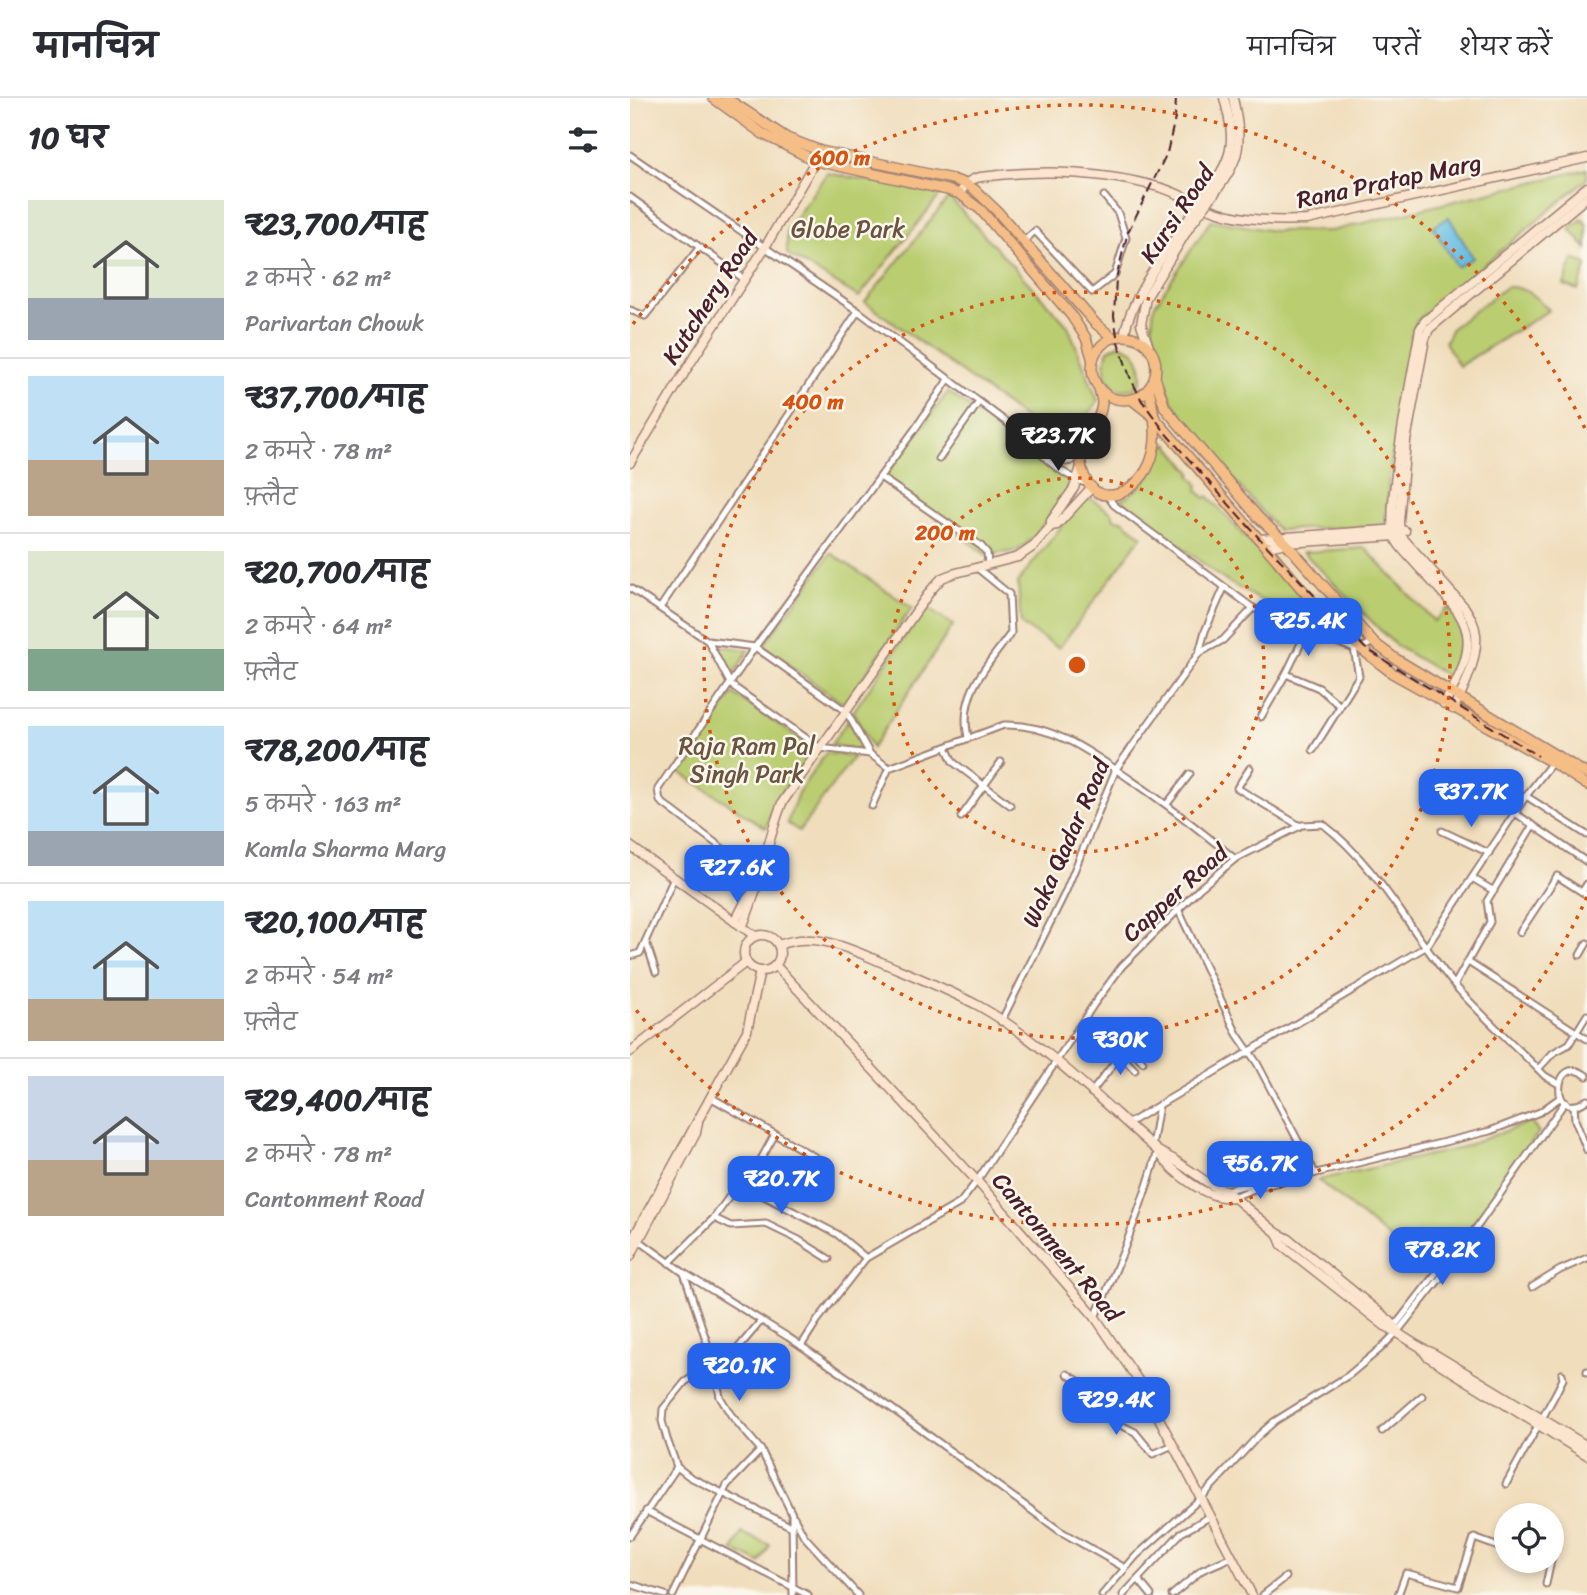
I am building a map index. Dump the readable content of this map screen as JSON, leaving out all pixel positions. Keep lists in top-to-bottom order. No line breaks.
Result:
{"streets":{"street":["Rana Pratap Marg","Kursi Road","Kutchery Road","Waka Qadar Road","Capper Road","Cantonment Road"]},"crossings":[["Capper Road","Cantonment Road"]],"parks":["Globe Park","Raja Ram Pal Singh Park"],"page":{"header":"मानचित्र","nav":["मानचित्र","परतें","शेयर करें"],"heading":"10 घर","list":[{"name":"₹23,700/माह","note":"2 कमरे · 62 m² · Parivartan Chowk"},{"name":"₹37,700/माह","note":"2 कमरे · 78 m² · फ़्लैट"},{"name":"₹20,700/माह","note":"2 कमरे · 64 m² · फ़्लैट"},{"name":"₹78,200/माह","note":"5 कमरे · 163 m² · Kamla Sharma Marg"},{"name":"₹20,100/माह","note":"2 कमरे · 54 m² · फ़्लैट"},{"name":"₹29,400/माह","note":"2 कमरे · 78 m² · Cantonment Road"}],"price":["₹23.7K","₹25.4K","₹37.7K","₹27.6K","₹30K","₹56.7K","₹20.7K","₹78.2K","₹20.1K","₹29.4K"]},"rings":["600 m","400 m","200 m"]}
